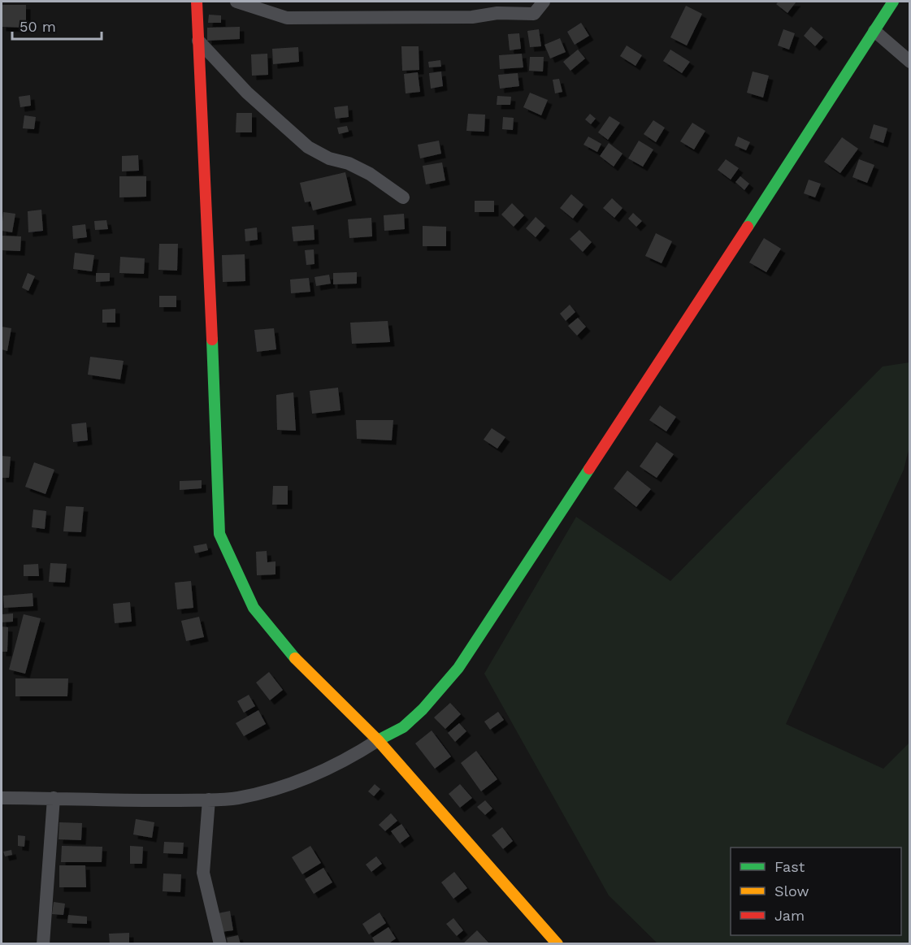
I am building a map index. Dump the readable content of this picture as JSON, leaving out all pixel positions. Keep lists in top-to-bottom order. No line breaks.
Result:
{"legend":["Fast","Slow","Jam"],"scale_bar":"50 m"}
